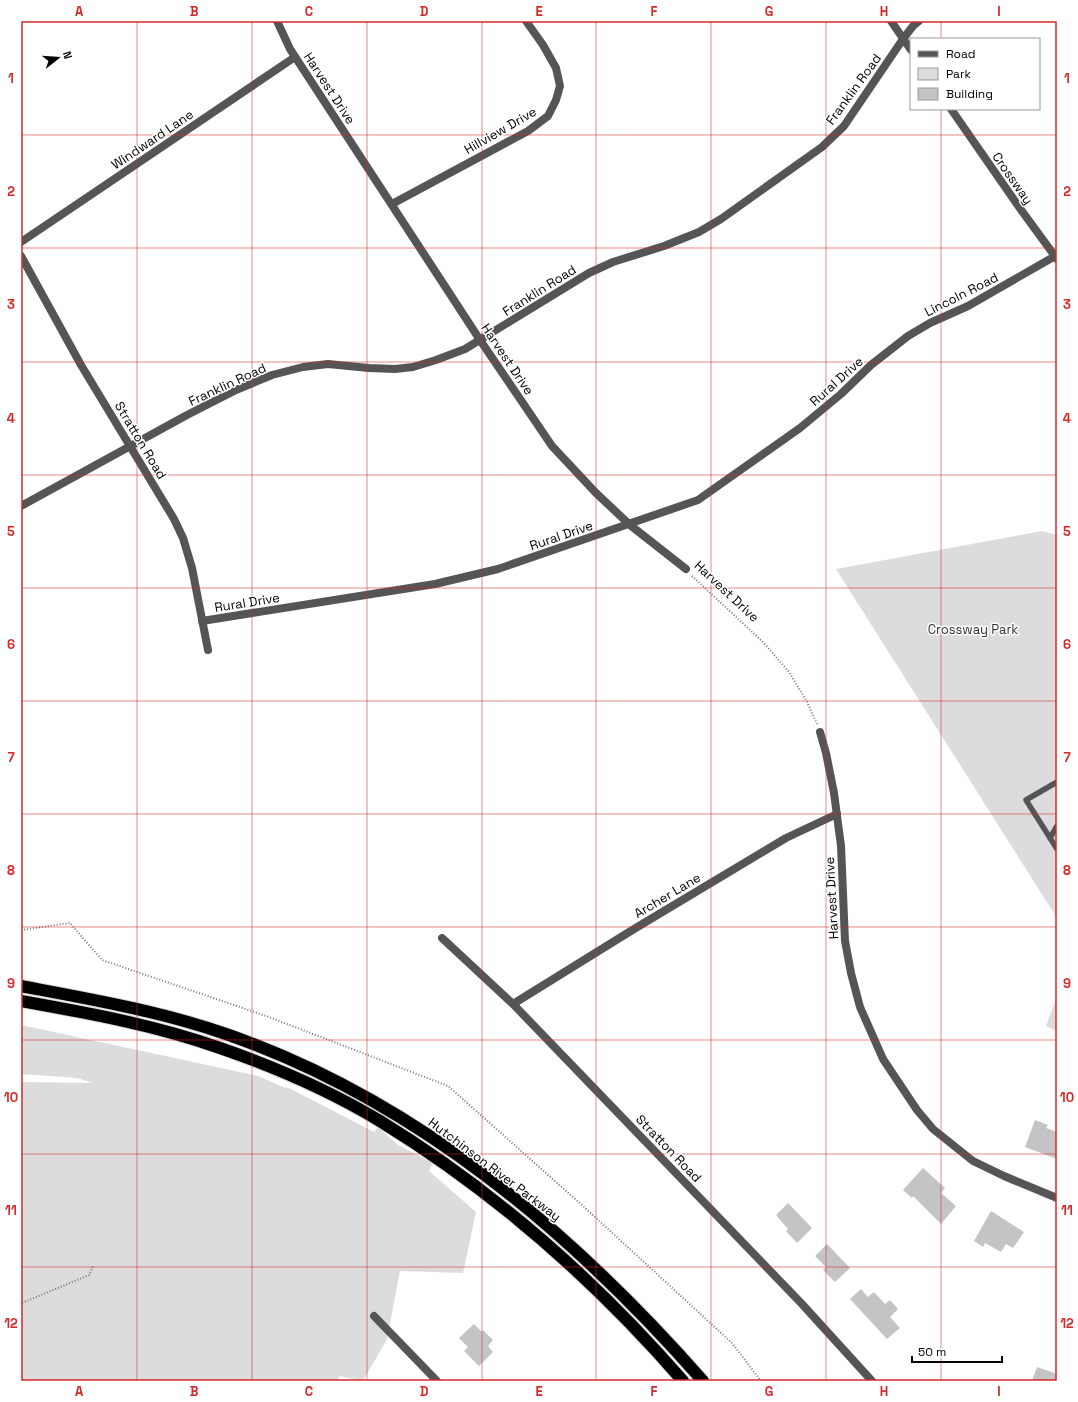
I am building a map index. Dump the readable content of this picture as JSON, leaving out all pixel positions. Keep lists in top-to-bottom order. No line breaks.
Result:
{"streets":{"highway":["Hutchinson River Parkway"],"street":["Harvest Drive","Franklin Road","Hillview Drive","Windward Lane","Crossway","Lincoln Road","Rural Drive","Stratton Road","Archer Lane"]},"crossings":[["Harvest Drive","Franklin Road"],["Harvest Drive","Hillview Drive"],["Harvest Drive","Windward Lane"],["Harvest Drive","Rural Drive"],["Harvest Drive","Archer Lane"],["Franklin Road","Stratton Road"],["Crossway","Lincoln Road"],["Lincoln Road","Rural Drive"],["Rural Drive","Stratton Road"],["Stratton Road","Archer Lane"]],"parks":["Crossway Park"],"legend":["Road","Park","Building"],"scale_bar":"50 m","north":"right","grid":{"columns":["A","B","C","D","E","F","G","H","I"],"rows":["1","2","3","4","5","6","7","8","9","10","11","12"]}}
